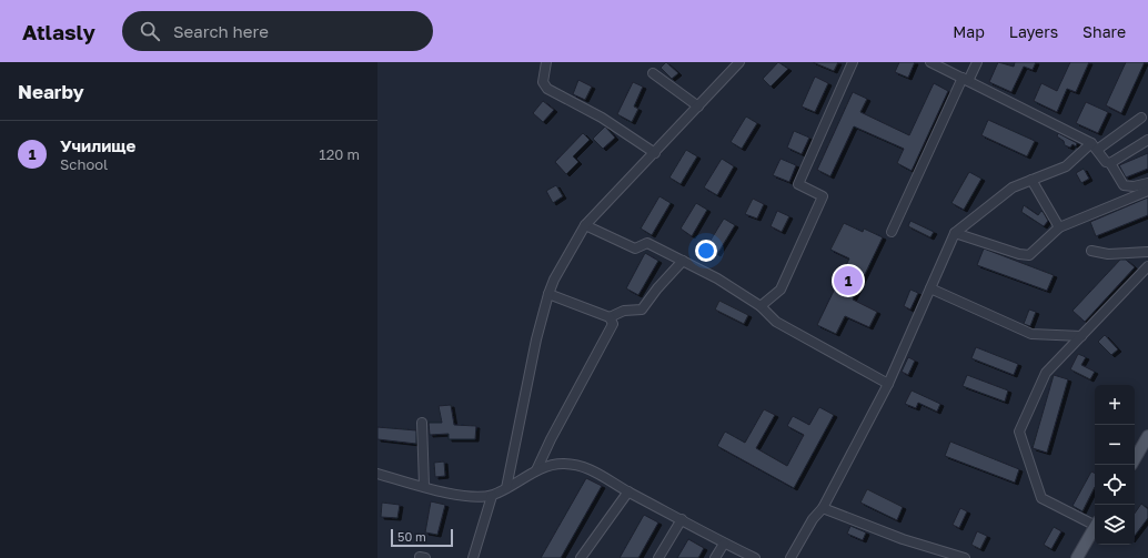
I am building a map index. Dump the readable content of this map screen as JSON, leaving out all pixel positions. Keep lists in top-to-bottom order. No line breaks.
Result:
{"scale_bar":"50 m","page":{"header":"Atlasly","search":"Search here","nav":["Map","Layers","Share"],"heading":"Nearby","list":[{"mark":"1","name":"Училище","note":"School","value":"120 m"}],"pins":"1","map_buttons":["+","−"],"scale":"50 m"}}
